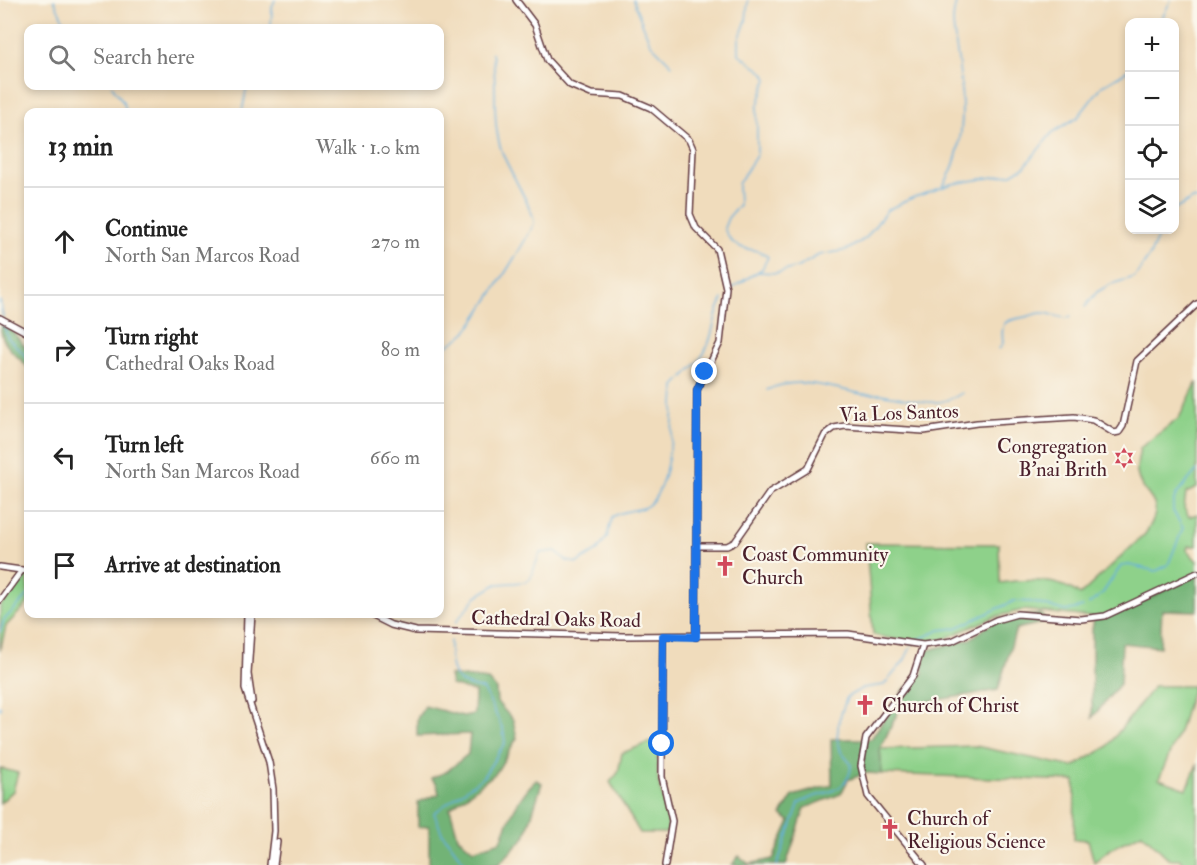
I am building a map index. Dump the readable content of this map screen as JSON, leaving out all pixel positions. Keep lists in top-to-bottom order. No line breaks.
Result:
{"streets":{"street":["Via Los Santos","Cathedral Oaks Road"]},"places":{"synagogue":["Congregation B'nai Brith"],"church":["Coast Community Church","Church of Christ","Church of Religious Science"]},"page":{"map_buttons":["+","−"],"search":"Search here","heading":["13 min","Walk · 1.0 km"],"list":[["Continue","North San Marcos Road","270 m"],["Turn right","Cathedral Oaks Road","80 m"],["Turn left","North San Marcos Road","660 m"],"Arrive at destination"]}}
